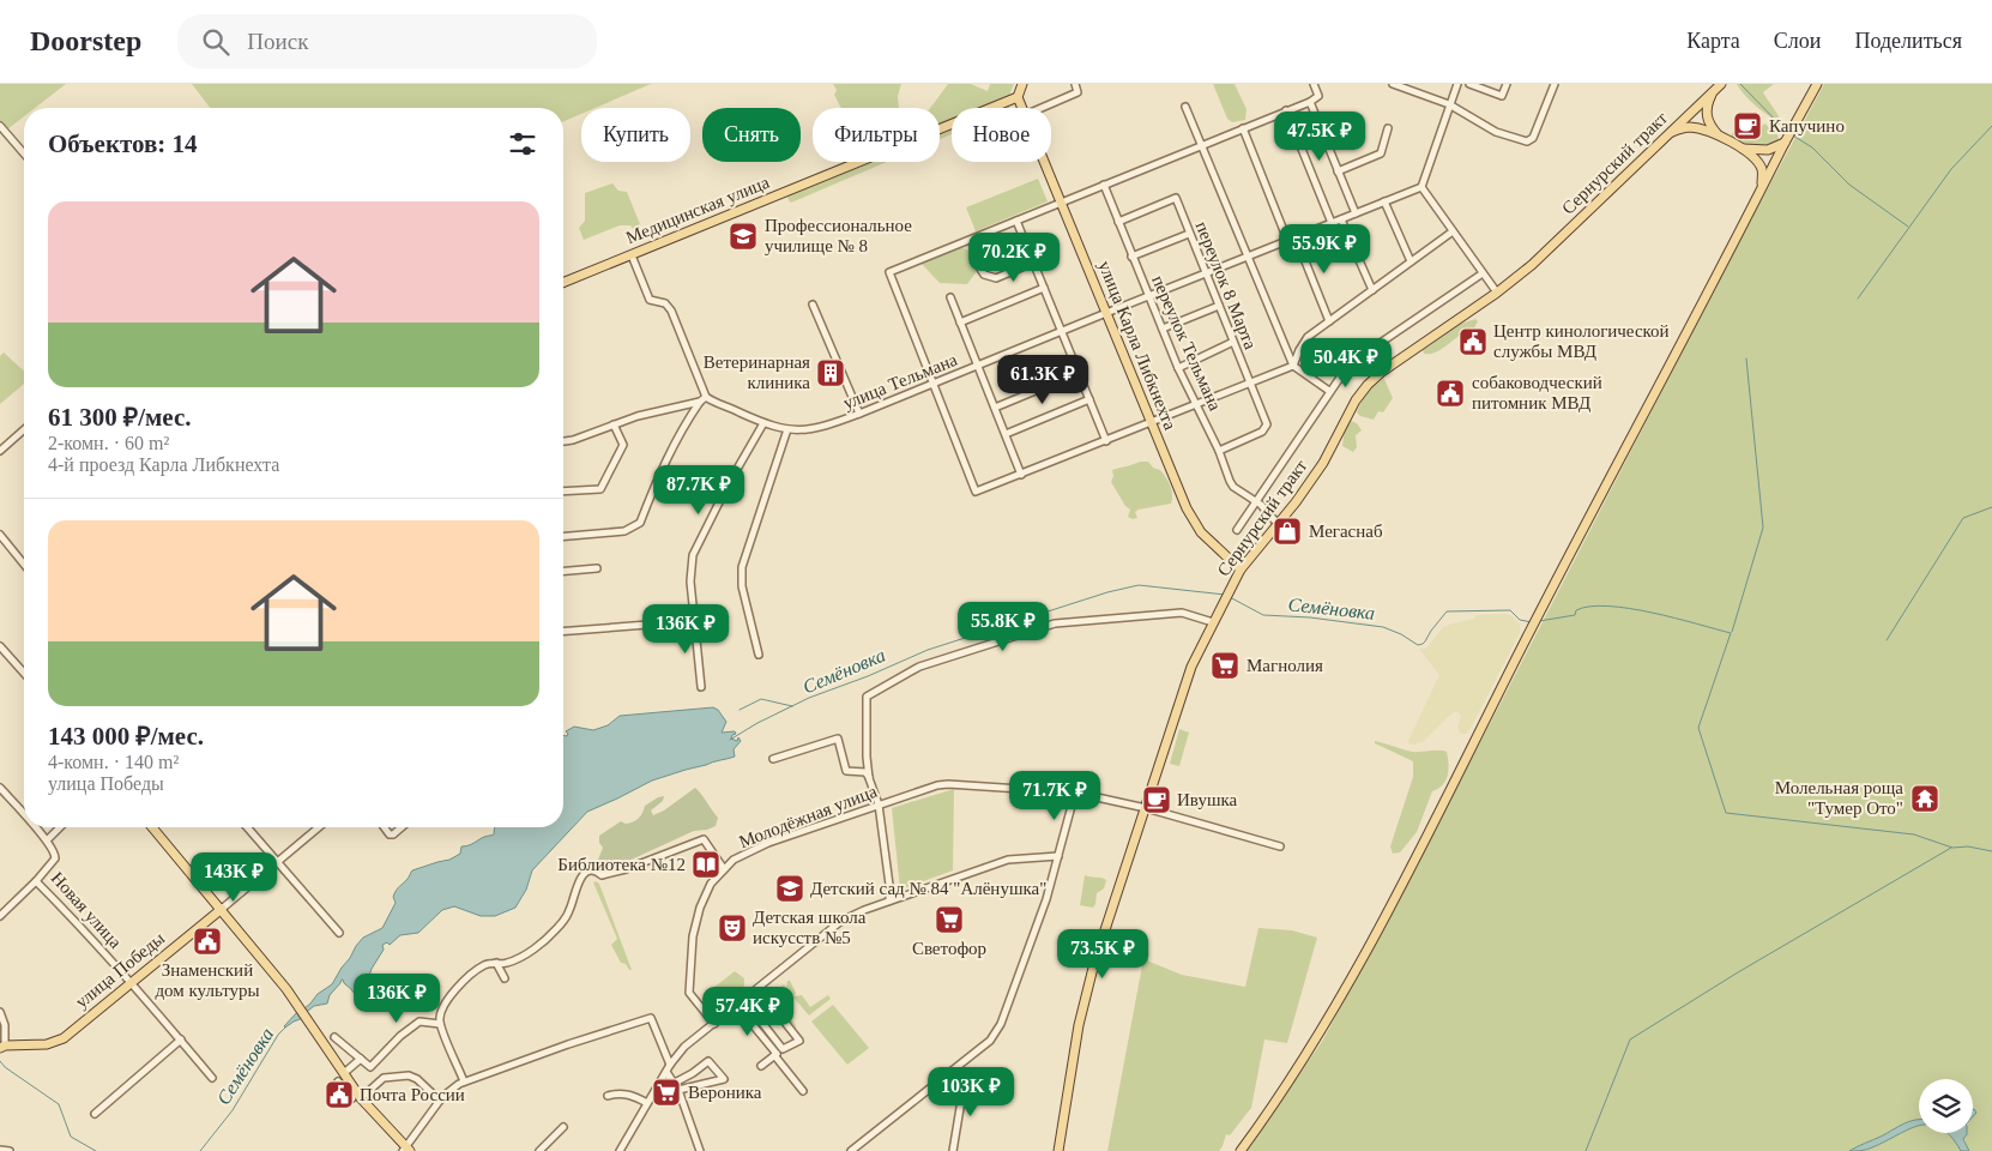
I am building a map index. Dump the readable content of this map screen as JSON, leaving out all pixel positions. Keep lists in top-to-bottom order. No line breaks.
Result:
{"streets":{"main road":["Сернурский тракт","Медицинская улица","улица Карла Либкнехта","улица Победы"],"street":["переулок 8 Марта","переулок Тельмана","улица Тельмана","Молодёжная улица","Новая улица"]},"crossings":[["Сернурский тракт","переулок Тельмана"],["Сернурский тракт","улица Карла Либкнехта"],["Сернурский тракт","Молодёжная улица"],["Медицинская улица","улица Карла Либкнехта"],["переулок 8 Марта","переулок Тельмана"],["переулок 8 Марта","улица Тельмана"],["переулок Тельмана","улица Тельмана"],["улица Карла Либкнехта","улица Тельмана"],["Новая улица","улица Победы"]],"water":["Семёновка"],"places":{"cafe":["Капучино","Ивушка"],"school or university":["Профессиональное училище № 8","Детский сад № 84 \"Алёнушка\""],"public building":["Центр кинологической службы МВД","собаководческий питомник МВД","Знаменский дом культуры","Почта России"],"building":["Ветеринарная клиника"],"shop":["Мегаснаб"],"supermarket":["Магнолия","Светофор","Вероника"],"temple":["Молельная роща \"Тумер Ото\""],"library":["Библиотека №12"],"theatre":["Детская школа искусств №5"]},"page":{"header":"Doorstep","search":"Поиск","nav":["Карта","Слои","Поделиться"],"chip":["Купить","Снять","Фильтры","Новое"],"heading":"Объектов: 14","price":["47.5K ₽","55.9K ₽","70.2K ₽","50.4K ₽","61.3K ₽","87.7K ₽","55.8K ₽","136K ₽","71.7K ₽","143K ₽","73.5K ₽","136K ₽","57.4K ₽","103K ₽"],"list":[{"name":"61 300 ₽/мес.","note":"2-комн. · 60 m² · 4-й проезд Карла Либкнехта"},{"name":"143 000 ₽/мес.","note":"4-комн. · 140 m² · улица Победы"}]}}
